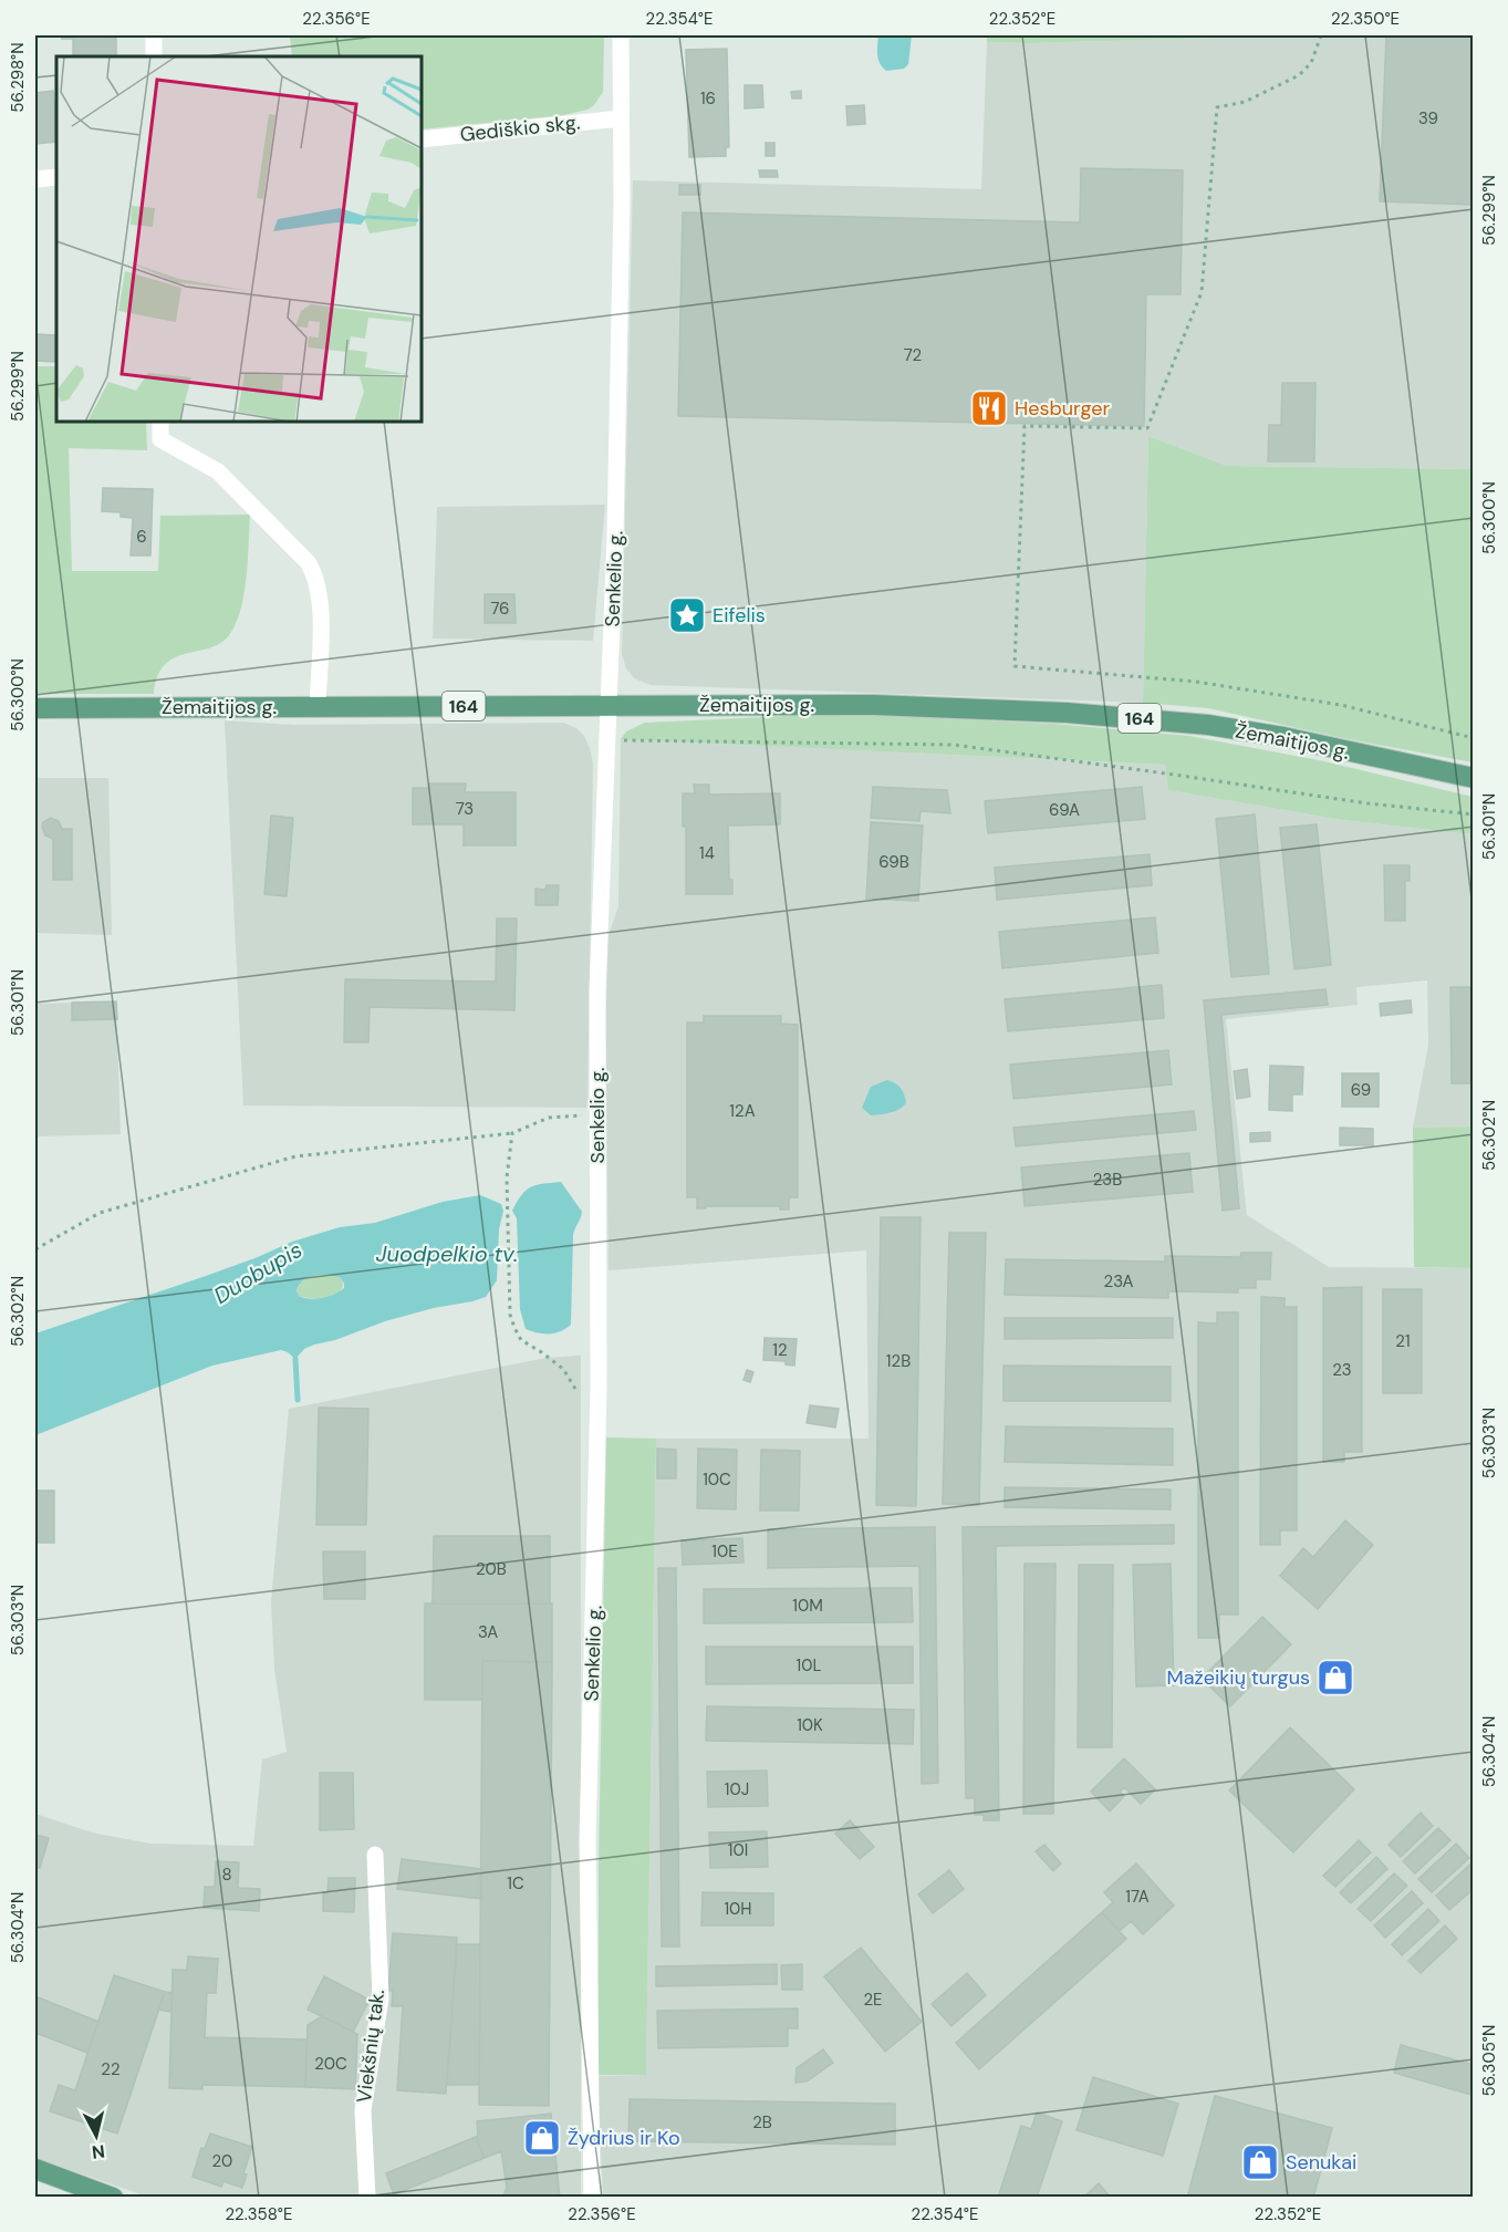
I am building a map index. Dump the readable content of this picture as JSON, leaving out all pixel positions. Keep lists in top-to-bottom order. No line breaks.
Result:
{"streets":{"main road":["Žemaitijos g.","164"],"street":["Gediškio skg.","Senkelio g.","Viekšnių tak."]},"crossings":[["Gediškio skg.","Senkelio g."],["Senkelio g.","Žemaitijos g."]],"water":["Juodpelkio tv.","Duobupis"],"places":{"restaurant":["Hesburger"],"place":["Eifelis"],"shop":["Mažeikių turgus","Žydrius ir Ko","Senukai"]},"house_numbers":["16","39","72","6","76","73","69A","14","69B","69","12A","23B","23A","21","12","12B","23","10C","10E","20B","10M","3A","10L","10K","10J","10I","8","1C","17A","10H","2E","20C","22","2B","20"],"north":"bottom","coordinates":["22.356°E","22.354°E","22.352°E","22.350°E","56.298°N","56.299°N","56.300°N","56.301°N","56.302°N","56.303°N","56.304°N","56.305°N","22.358°E"]}
